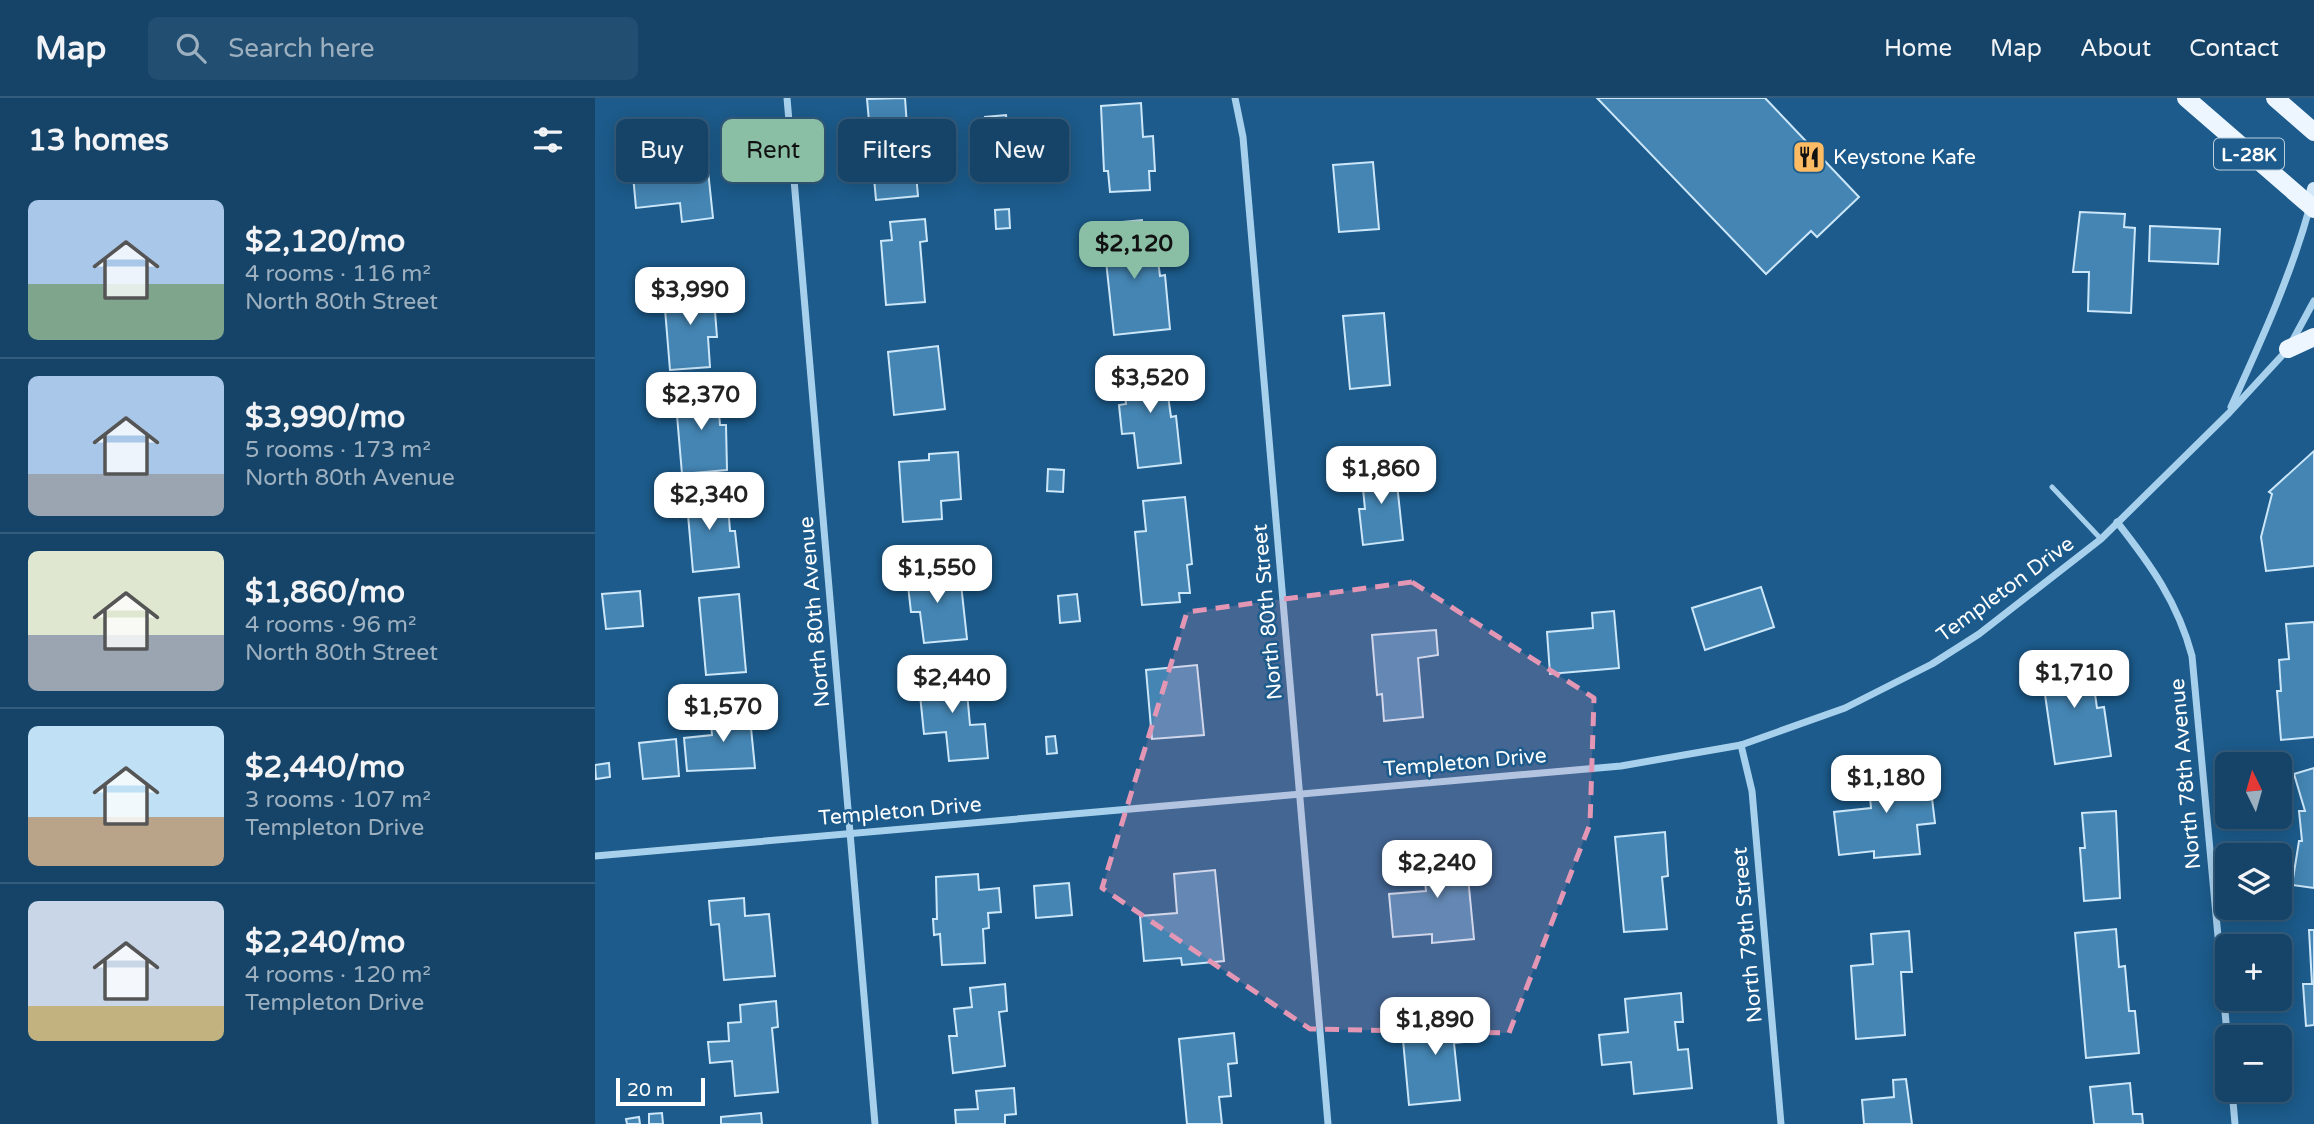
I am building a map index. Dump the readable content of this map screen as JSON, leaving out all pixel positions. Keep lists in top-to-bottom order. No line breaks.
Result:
{"streets":{"main road":["L-28K"],"street":["Templeton Drive","North 80th Avenue","North 80th Street","North 78th Avenue","North 79th Street"]},"crossings":[["L-28K","Templeton Drive"],["Templeton Drive","North 80th Avenue"],["Templeton Drive","North 80th Street"],["Templeton Drive","North 78th Avenue"],["Templeton Drive","North 79th Street"]],"places":{"restaurant":["Keystone Kafe"]},"scale_bar":"20 m","north":"top","page":{"header":"Map","search":"Search here","nav":["Home","Map","About","Contact"],"heading":"13 homes","chip":["Buy","Rent","Filters","New"],"list":[{"name":"$2,120/mo","note":"4 rooms · 116 m² · North 80th Street"},{"name":"$3,990/mo","note":"5 rooms · 173 m² · North 80th Avenue"},{"name":"$1,860/mo","note":"4 rooms · 96 m² · North 80th Street"},{"name":"$2,440/mo","note":"3 rooms · 107 m² · Templeton Drive"},{"name":"$2,240/mo","note":"4 rooms · 120 m² · Templeton Drive"}],"price":["$2,120","$3,990","$3,520","$2,370","$1,860","$2,340","$1,550","$1,710","$2,440","$1,570","$1,180","$2,240","$1,890"],"map_buttons":["+","−"],"scale":"20 m"}}
